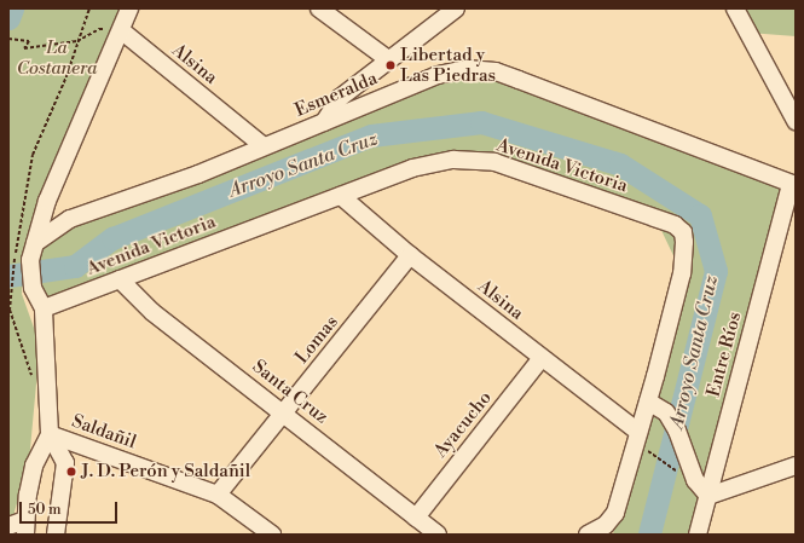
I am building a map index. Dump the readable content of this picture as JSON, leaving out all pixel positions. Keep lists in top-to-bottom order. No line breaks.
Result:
{"streets":{"street":["Alsina","Esmeralda","Avenida Victoria","Lomas","Entre Ríos","Santa Cruz","Ayacucho","Saldañil"]},"crossings":[["Alsina","Esmeralda"],["Alsina","Avenida Victoria"],["Alsina","Lomas"],["Alsina","Ayacucho"],["Esmeralda","Entre Ríos"],["Avenida Victoria","Santa Cruz"],["Lomas","Santa Cruz"],["Lomas","Saldañil"],["Santa Cruz","Ayacucho"]],"water":["Arroyo Santa Cruz"],"parks":["La Costanera"],"places":["Libertad y Las Piedras","J. D. Perón y Saldañil"],"scale_bar":"50 m"}
